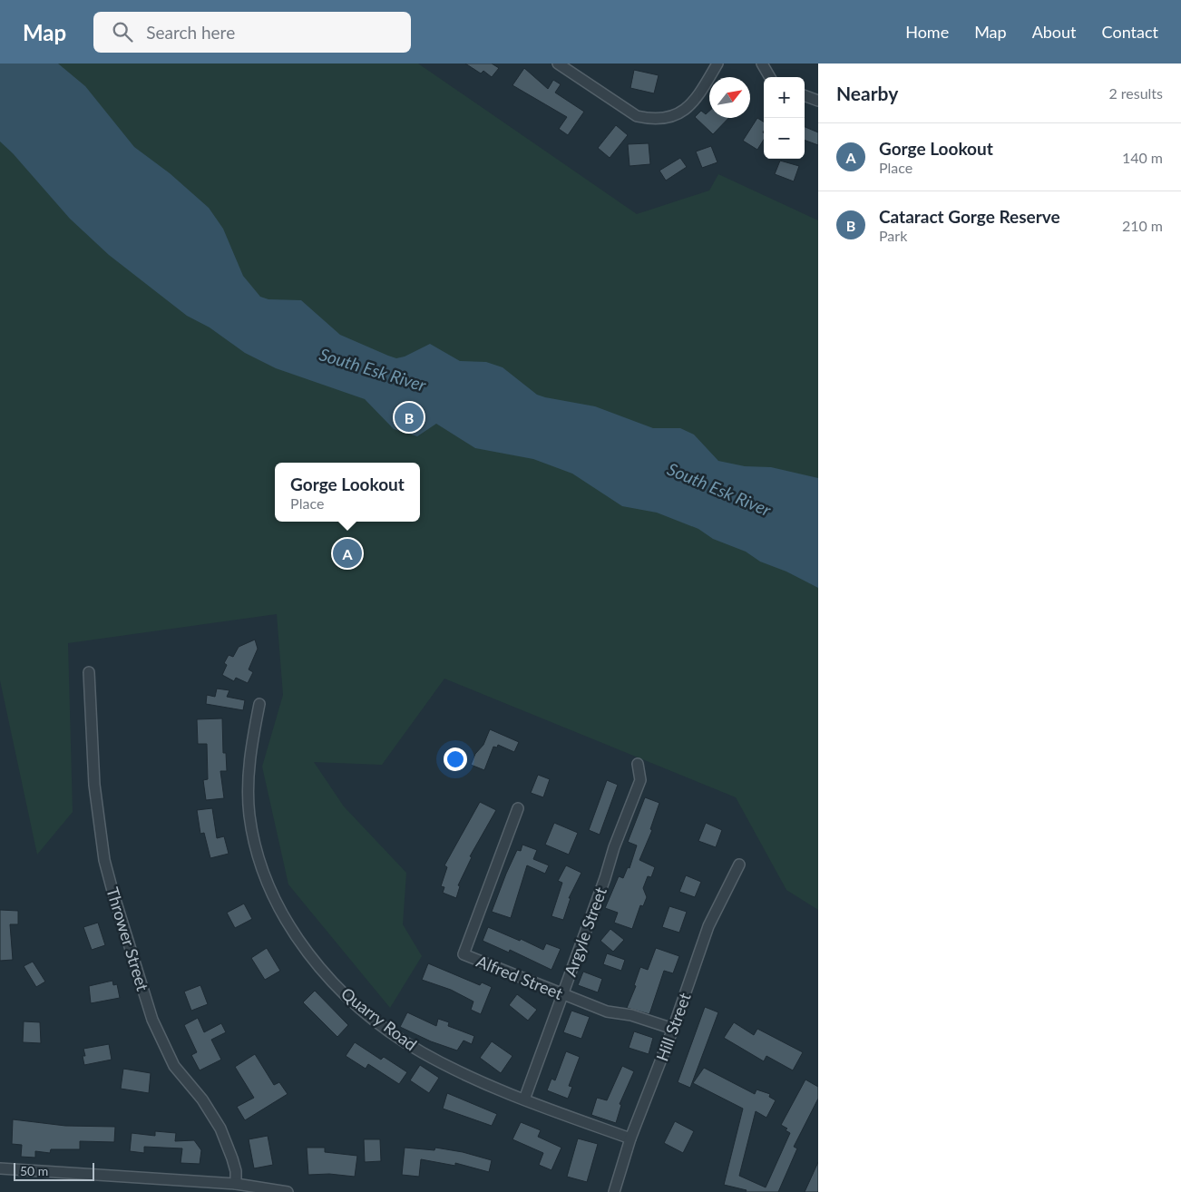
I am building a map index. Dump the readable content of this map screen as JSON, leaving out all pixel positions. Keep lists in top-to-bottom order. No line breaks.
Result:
{"streets":{"street":["Argyle Street","Thrower Street","Alfred Street","Quarry Road","Hill Street"]},"crossings":[["Argyle Street","Alfred Street"],["Argyle Street","Quarry Road"],["Alfred Street","Hill Street"],["Quarry Road","Hill Street"]],"water":["South Esk River"],"scale_bar":"50 m","north":"top right","page":{"header":"Map","search":"Search here","nav":["Home","Map","About","Contact"],"heading":["Nearby","2 results"],"map_buttons":["+","−"],"list":[{"mark":"A","name":"Gorge Lookout","note":"Place","value":"140 m"},{"mark":"B","name":"Cataract Gorge Reserve","note":"Park","value":"210 m"}],"pins":["B","A"],"popup":["Gorge Lookout","Place"],"scale":"50 m"}}
